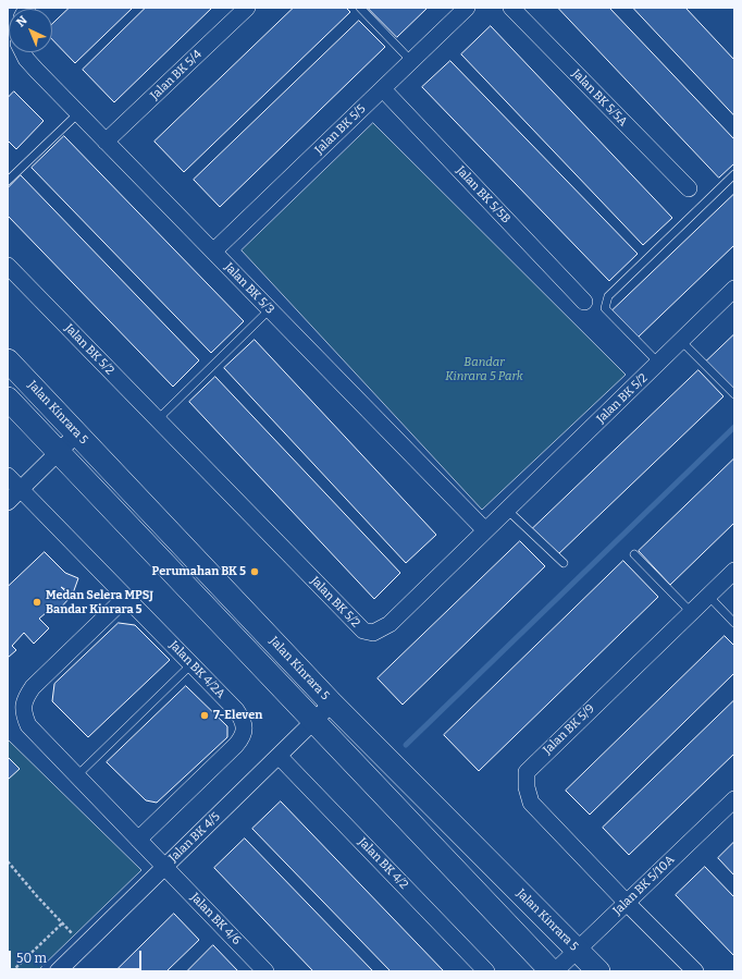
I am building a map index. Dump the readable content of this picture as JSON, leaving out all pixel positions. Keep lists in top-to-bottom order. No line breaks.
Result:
{"streets":{"main road":["Jalan Kinrara 5"],"street":["Jalan BK 5/4","Jalan BK 5/5A","Jalan BK 5/5","Jalan BK 5/5B","Jalan BK 5/3","Jalan BK 5/2","Jalan BK 4/2A","Jalan BK 5/9","Jalan BK 4/5","Jalan BK 4/2","Jalan BK 5/10A","Jalan BK 4/6"]},"crossings":[["Jalan BK 5/4","Jalan BK 5/3"],["Jalan BK 5/5","Jalan BK 5/5B"],["Jalan BK 5/5","Jalan BK 5/3"],["Jalan BK 5/3","Jalan BK 5/2"],["Jalan Kinrara 5","Jalan BK 4/5"],["Jalan Kinrara 5","Jalan BK 5/10A"],["Jalan BK 5/9","Jalan BK 5/10A"],["Jalan BK 4/5","Jalan BK 4/2"],["Jalan BK 4/5","Jalan BK 4/6"]],"parks":["Bandar Kinrara 5 Park"],"places":["Perumahan BK 5","Medan Selera MPSJ Bandar Kinrara 5","7-Eleven"],"scale_bar":"50 m","north":"top left"}
